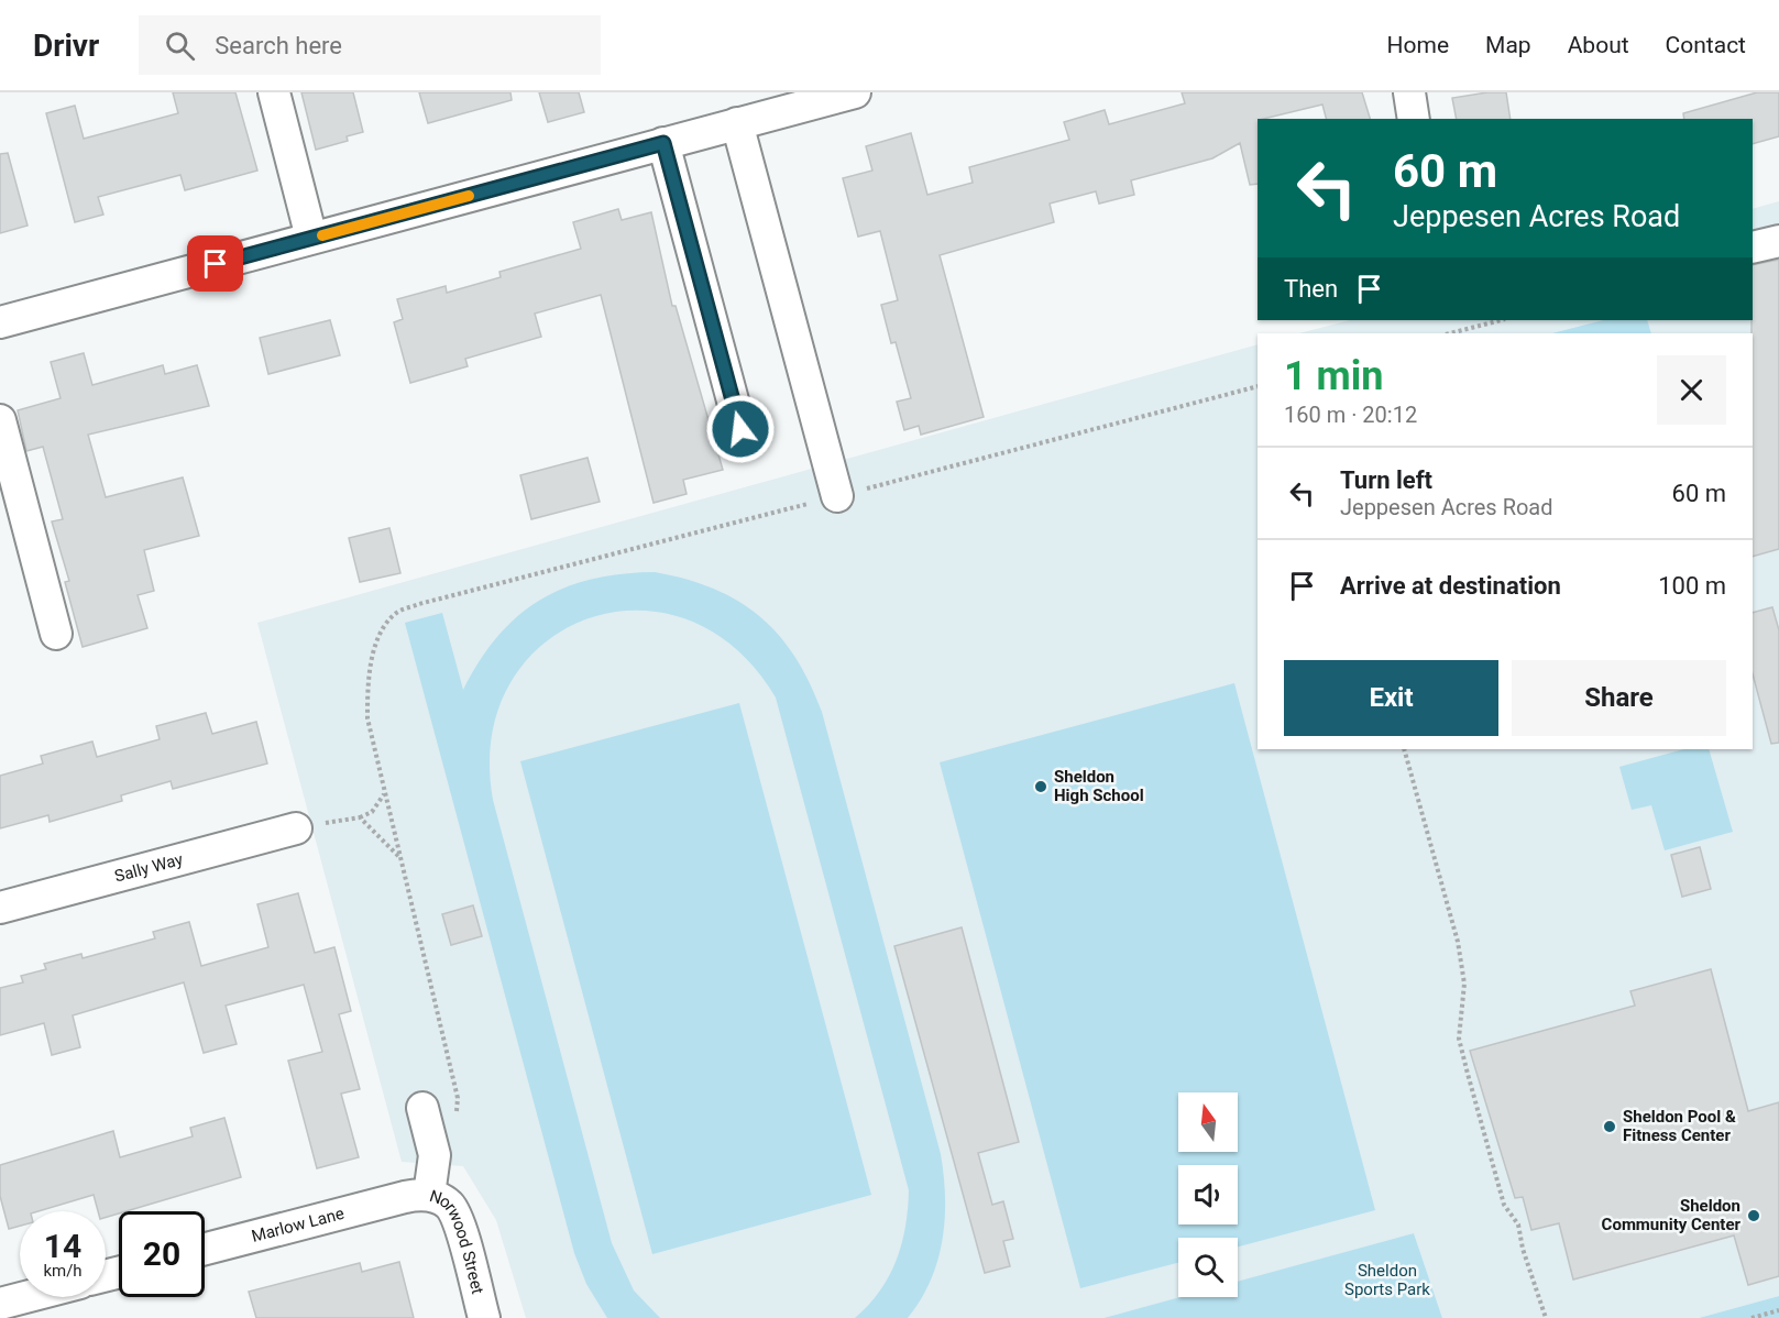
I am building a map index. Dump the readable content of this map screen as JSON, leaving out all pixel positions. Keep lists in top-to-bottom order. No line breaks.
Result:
{"streets":{"street":["Sally Way","Marlow Lane","Norwood Street"]},"crossings":[["Marlow Lane","Norwood Street"]],"parks":["Sheldon Sports Park"],"places":["Sheldon High School","Sheldon Pool & Fitness Center","Sheldon Community Center"],"north":"top","page":{"header":"Drivr","search":"Search here","nav":["Home","Map","About","Contact"],"turn":["60 m","Jeppesen Acres Road"],"then":"Then","heading":["1 min","160 m · 20:12"],"list":[{"name":"Turn left","note":"Jeppesen Acres Road","value":"60 m"},{"name":"Arrive at destination","value":"100 m"}],"buttons":["Exit","Share"],"speed":"14 km/h","limit":"20"}}
